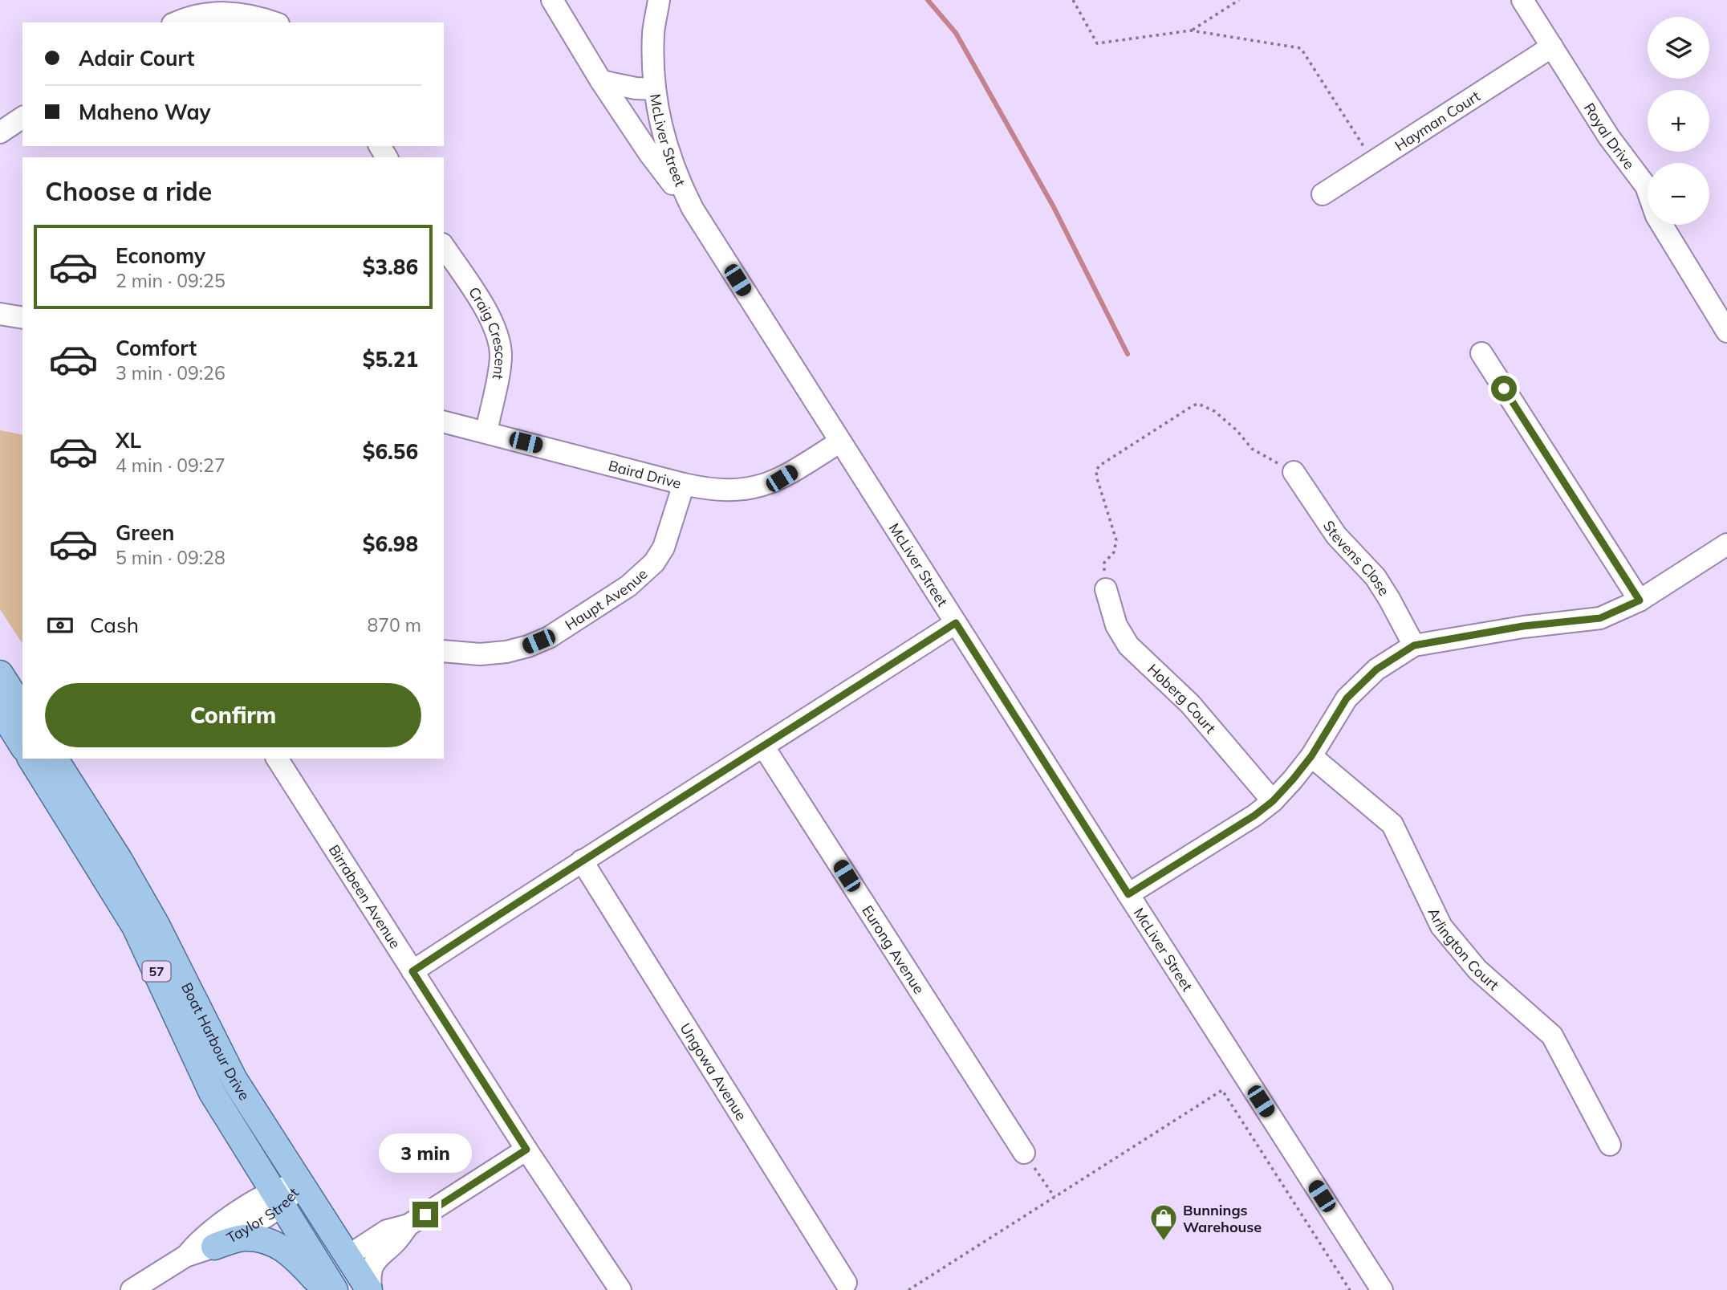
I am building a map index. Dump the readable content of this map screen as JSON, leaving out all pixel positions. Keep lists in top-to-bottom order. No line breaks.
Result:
{"streets":{"main road":["57","Boat Harbour Drive"],"street":["Hayman Court","Royal Drive","McLiver Street","Craig Crescent","Baird Drive","Stevens Close","Haupt Avenue","Hoberg Court","Birrabeen Avenue","Arlington Court","Eurong Avenue","Ungowa Avenue","Taylor Street"]},"crossings":[["Hayman Court","Royal Drive"],["McLiver Street","Baird Drive"],["Craig Crescent","Baird Drive"],["Baird Drive","Haupt Avenue"],["Boat Harbour Drive","Taylor Street"]],"places":{"shop":["Bunnings Warehouse"]},"page":{"map_buttons":["+","−"],"banner":["Adair Court","Maheno Way"],"heading":"Choose a ride","list":[{"name":"Economy","note":"2 min · 09:25","value":"$3.86"},{"name":"Comfort","note":"3 min · 09:26","value":"$5.21"},{"name":"XL","note":"4 min · 09:27","value":"$6.56"},{"name":"Green","note":"5 min · 09:28","value":"$6.98"}],"pay":["Cash","870 m"],"buttons":"Confirm","bubble":"3 min"}}
